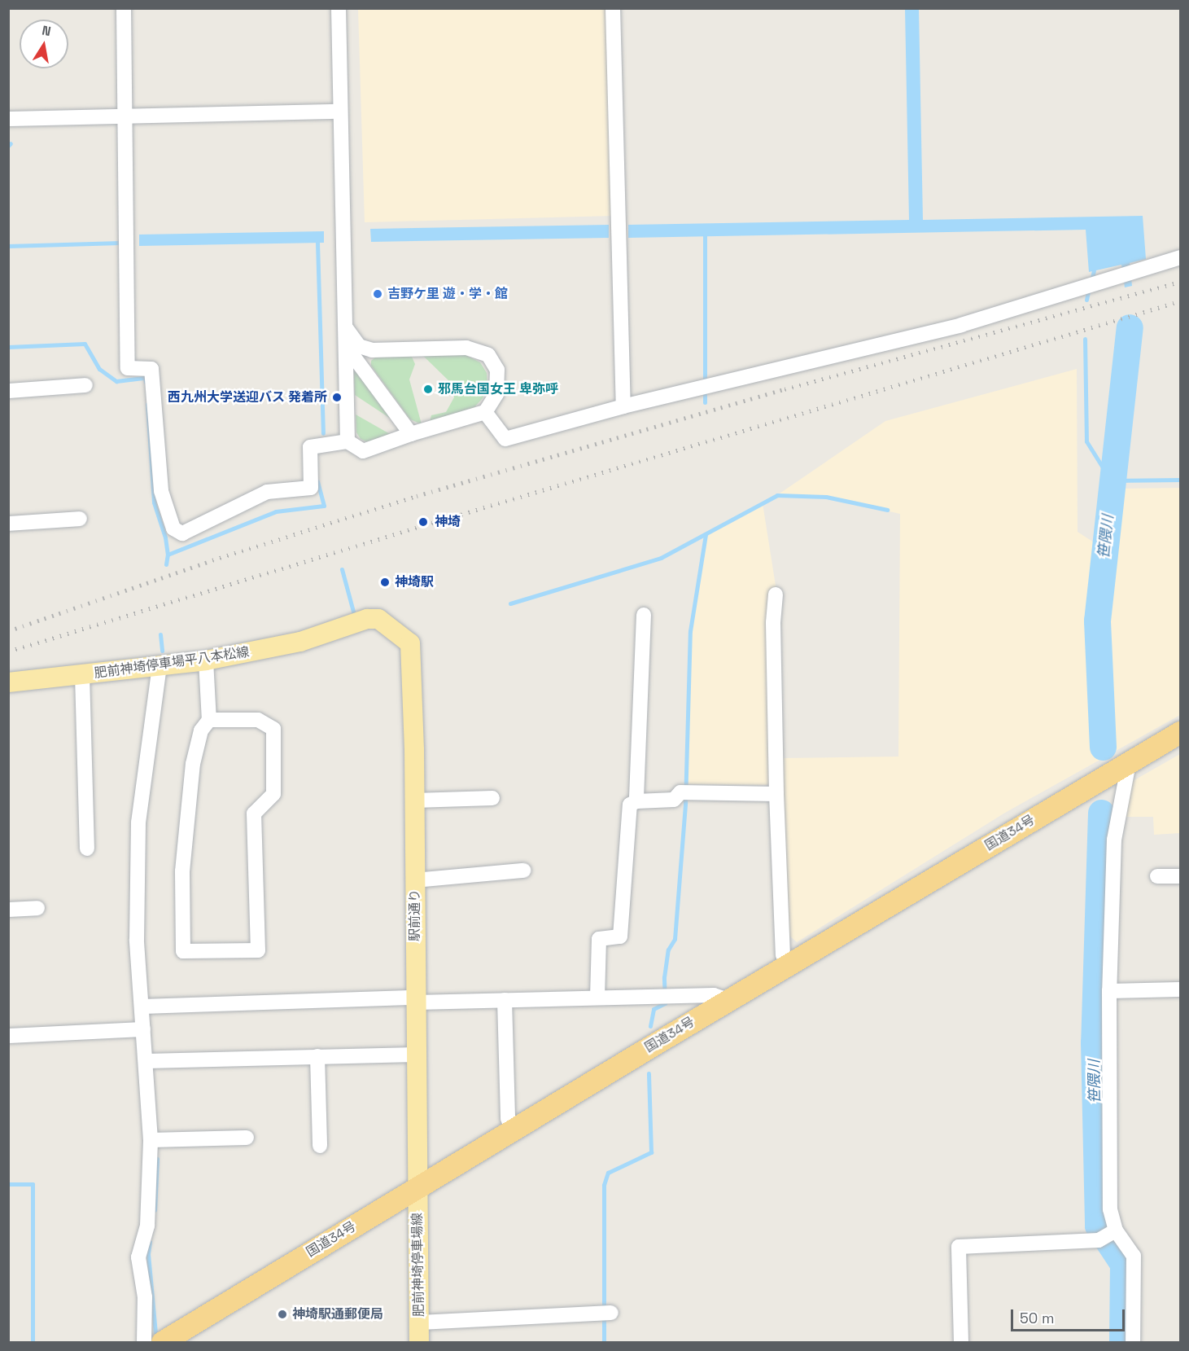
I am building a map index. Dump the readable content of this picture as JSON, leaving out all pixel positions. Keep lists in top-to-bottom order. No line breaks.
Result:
{"streets":{"highway":["国道34号"],"main road":["肥前神埼停車場平八本松線","駅前通り","肥前神埼停車場線"]},"crossings":[["肥前神埼停車場平八本松線","駅前通り"],["国道34号","駅前通り"],["国道34号","肥前神埼停車場線"],["駅前通り","肥前神埼停車場線"]],"water":["笹隈川"],"places":["吉野ケ里 遊・学・館","邪馬台国女王 卑弥呼","西九州大学送迎バス 発着所","神埼","神埼駅","神埼駅通郵便局"],"scale_bar":"50 m","north":"top"}
